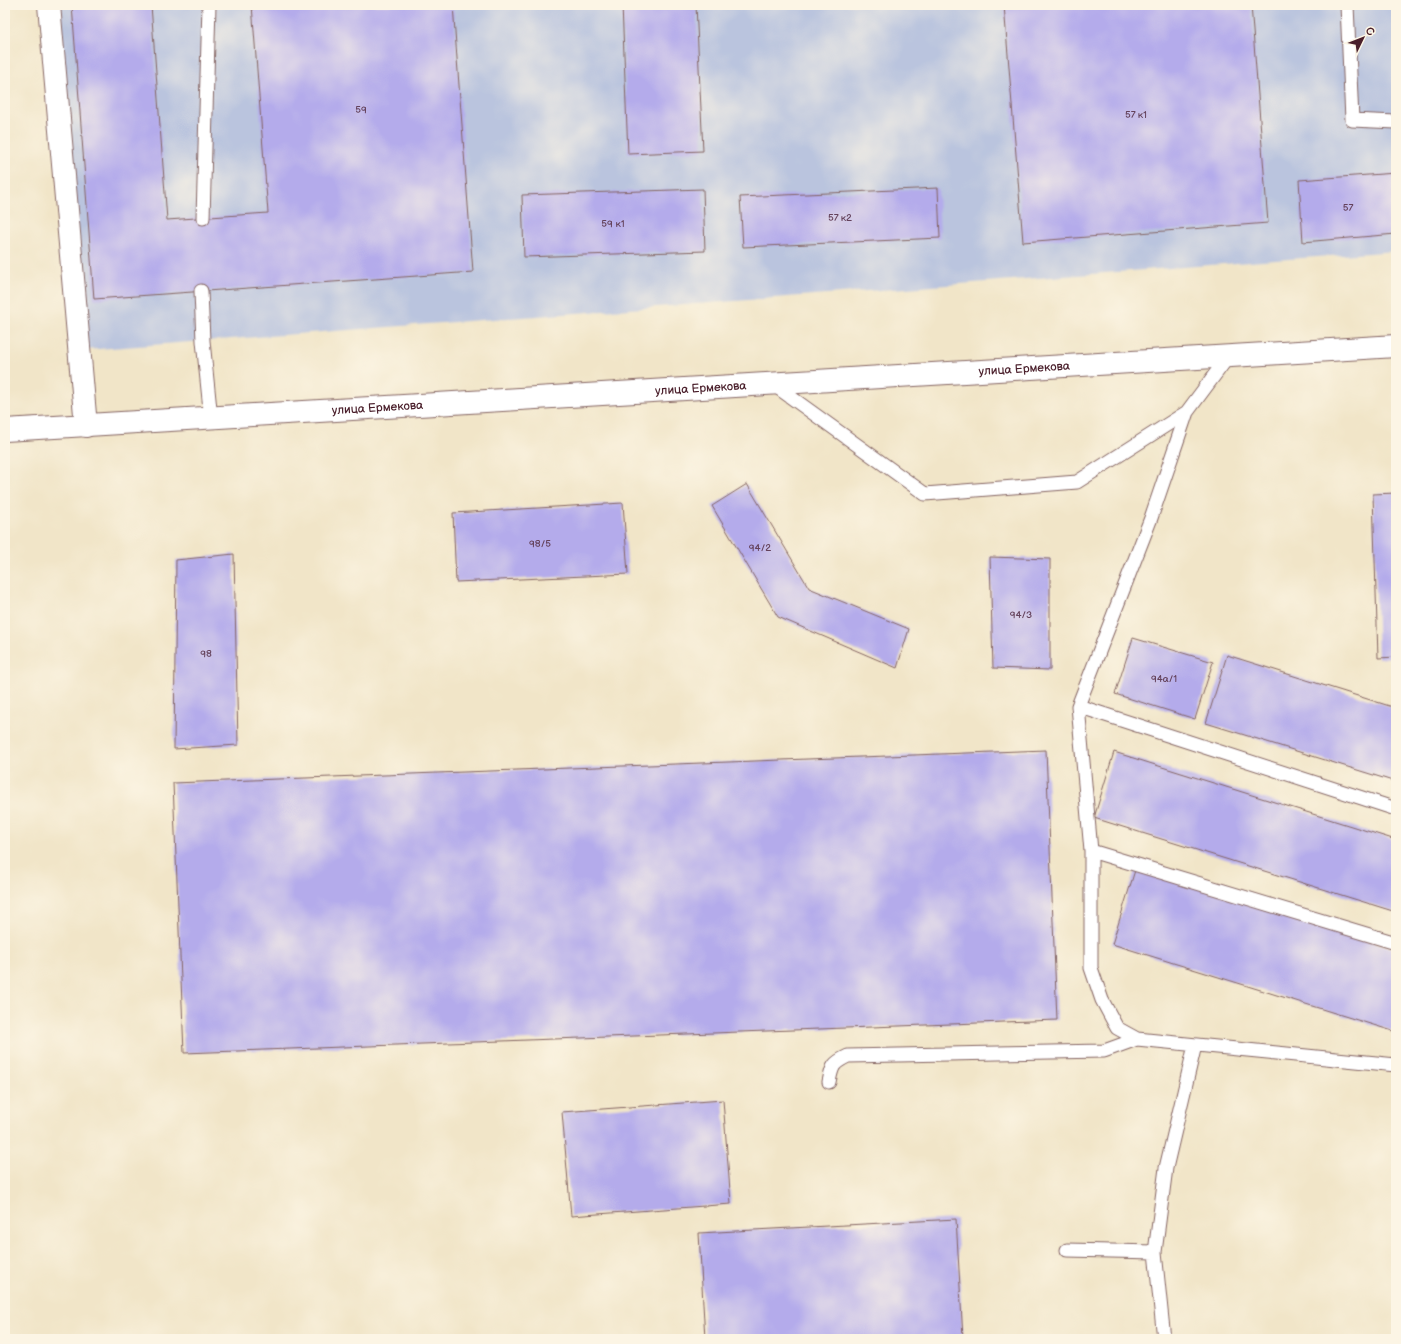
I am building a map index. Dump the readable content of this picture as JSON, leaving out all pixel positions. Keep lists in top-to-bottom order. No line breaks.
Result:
{"streets":{"main road":["улица Ермекова"]},"house_numbers":["59","57 к1","57","57 к2","59 к1","98/5","94/2","94/3","98","94а/1"],"north":"top right"}
